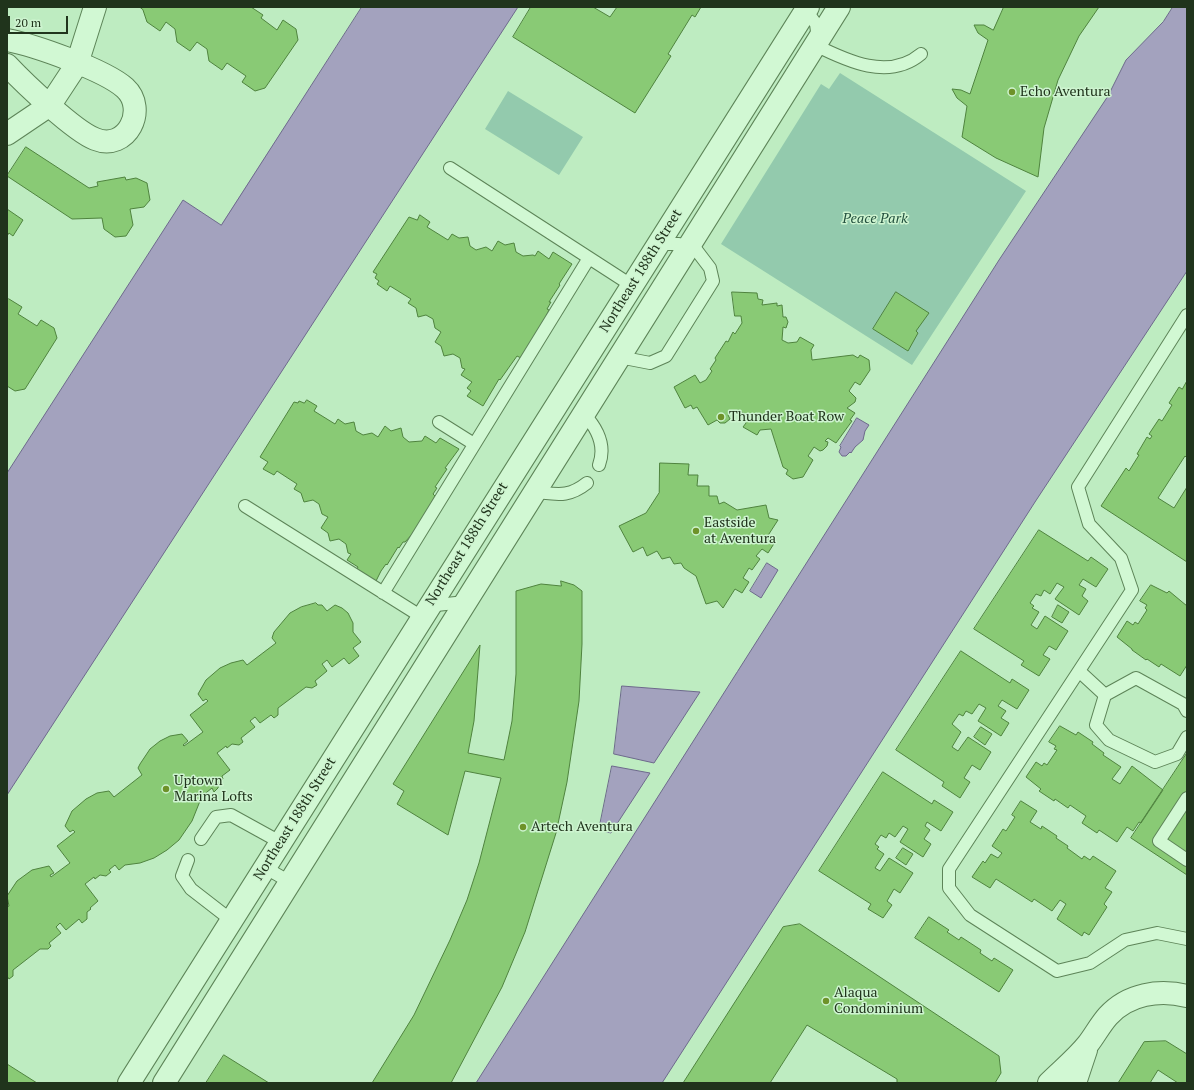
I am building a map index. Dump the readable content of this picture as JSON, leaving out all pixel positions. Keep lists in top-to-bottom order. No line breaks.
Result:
{"streets":{"street":["Northeast 188th Street"]},"parks":["Peace Park"],"places":["Echo Aventura","Thunder Boat Row","Eastside at Aventura","Uptown Marina Lofts","Artech Aventura","Alaqua Condominium"],"scale_bar":"20 m"}
